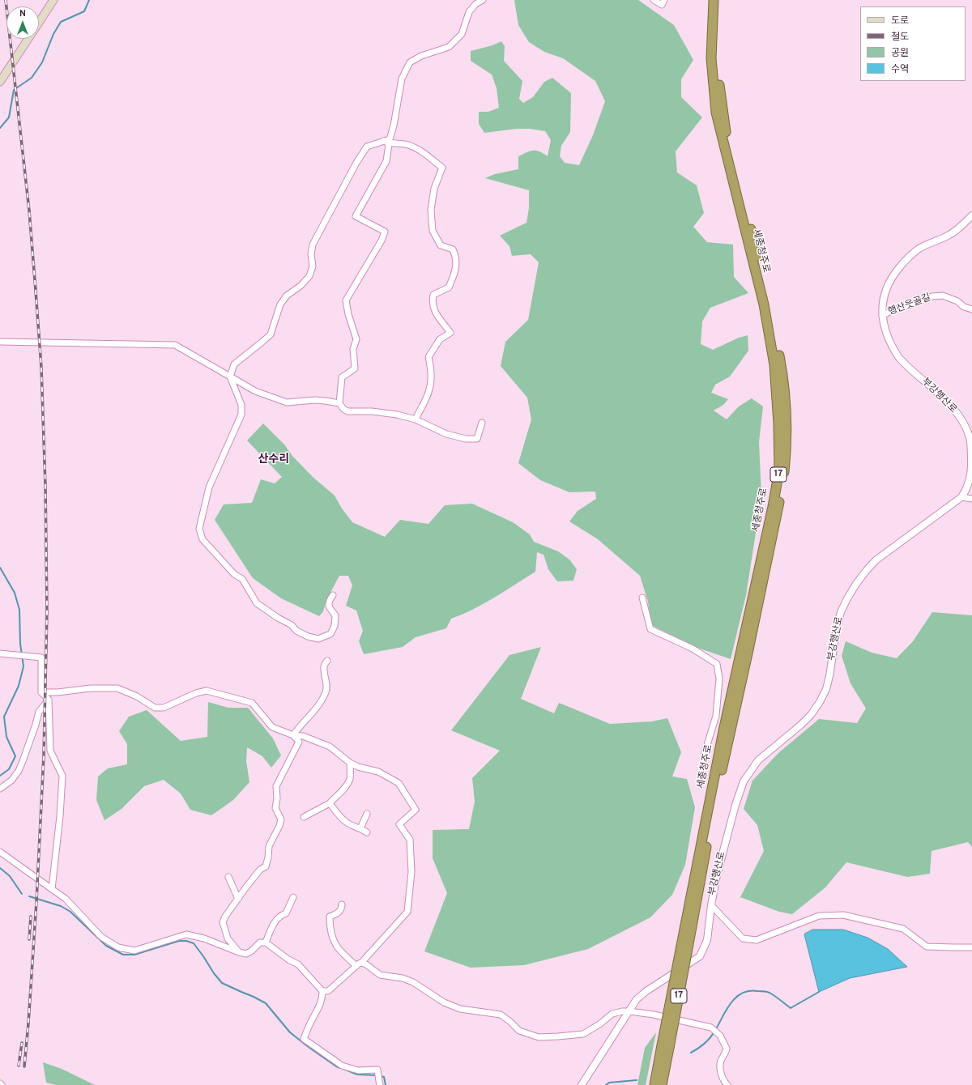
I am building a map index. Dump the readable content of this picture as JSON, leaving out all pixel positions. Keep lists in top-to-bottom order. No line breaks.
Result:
{"streets":{"highway":["세종청주로","17"],"street":["행산웃골길","부강행산로"]},"crossings":[["세종청주로","17"],["행산웃골길","부강행산로"]],"districts":["산수리"],"legend":["도로","철도","공원","수역"],"north":"top"}
